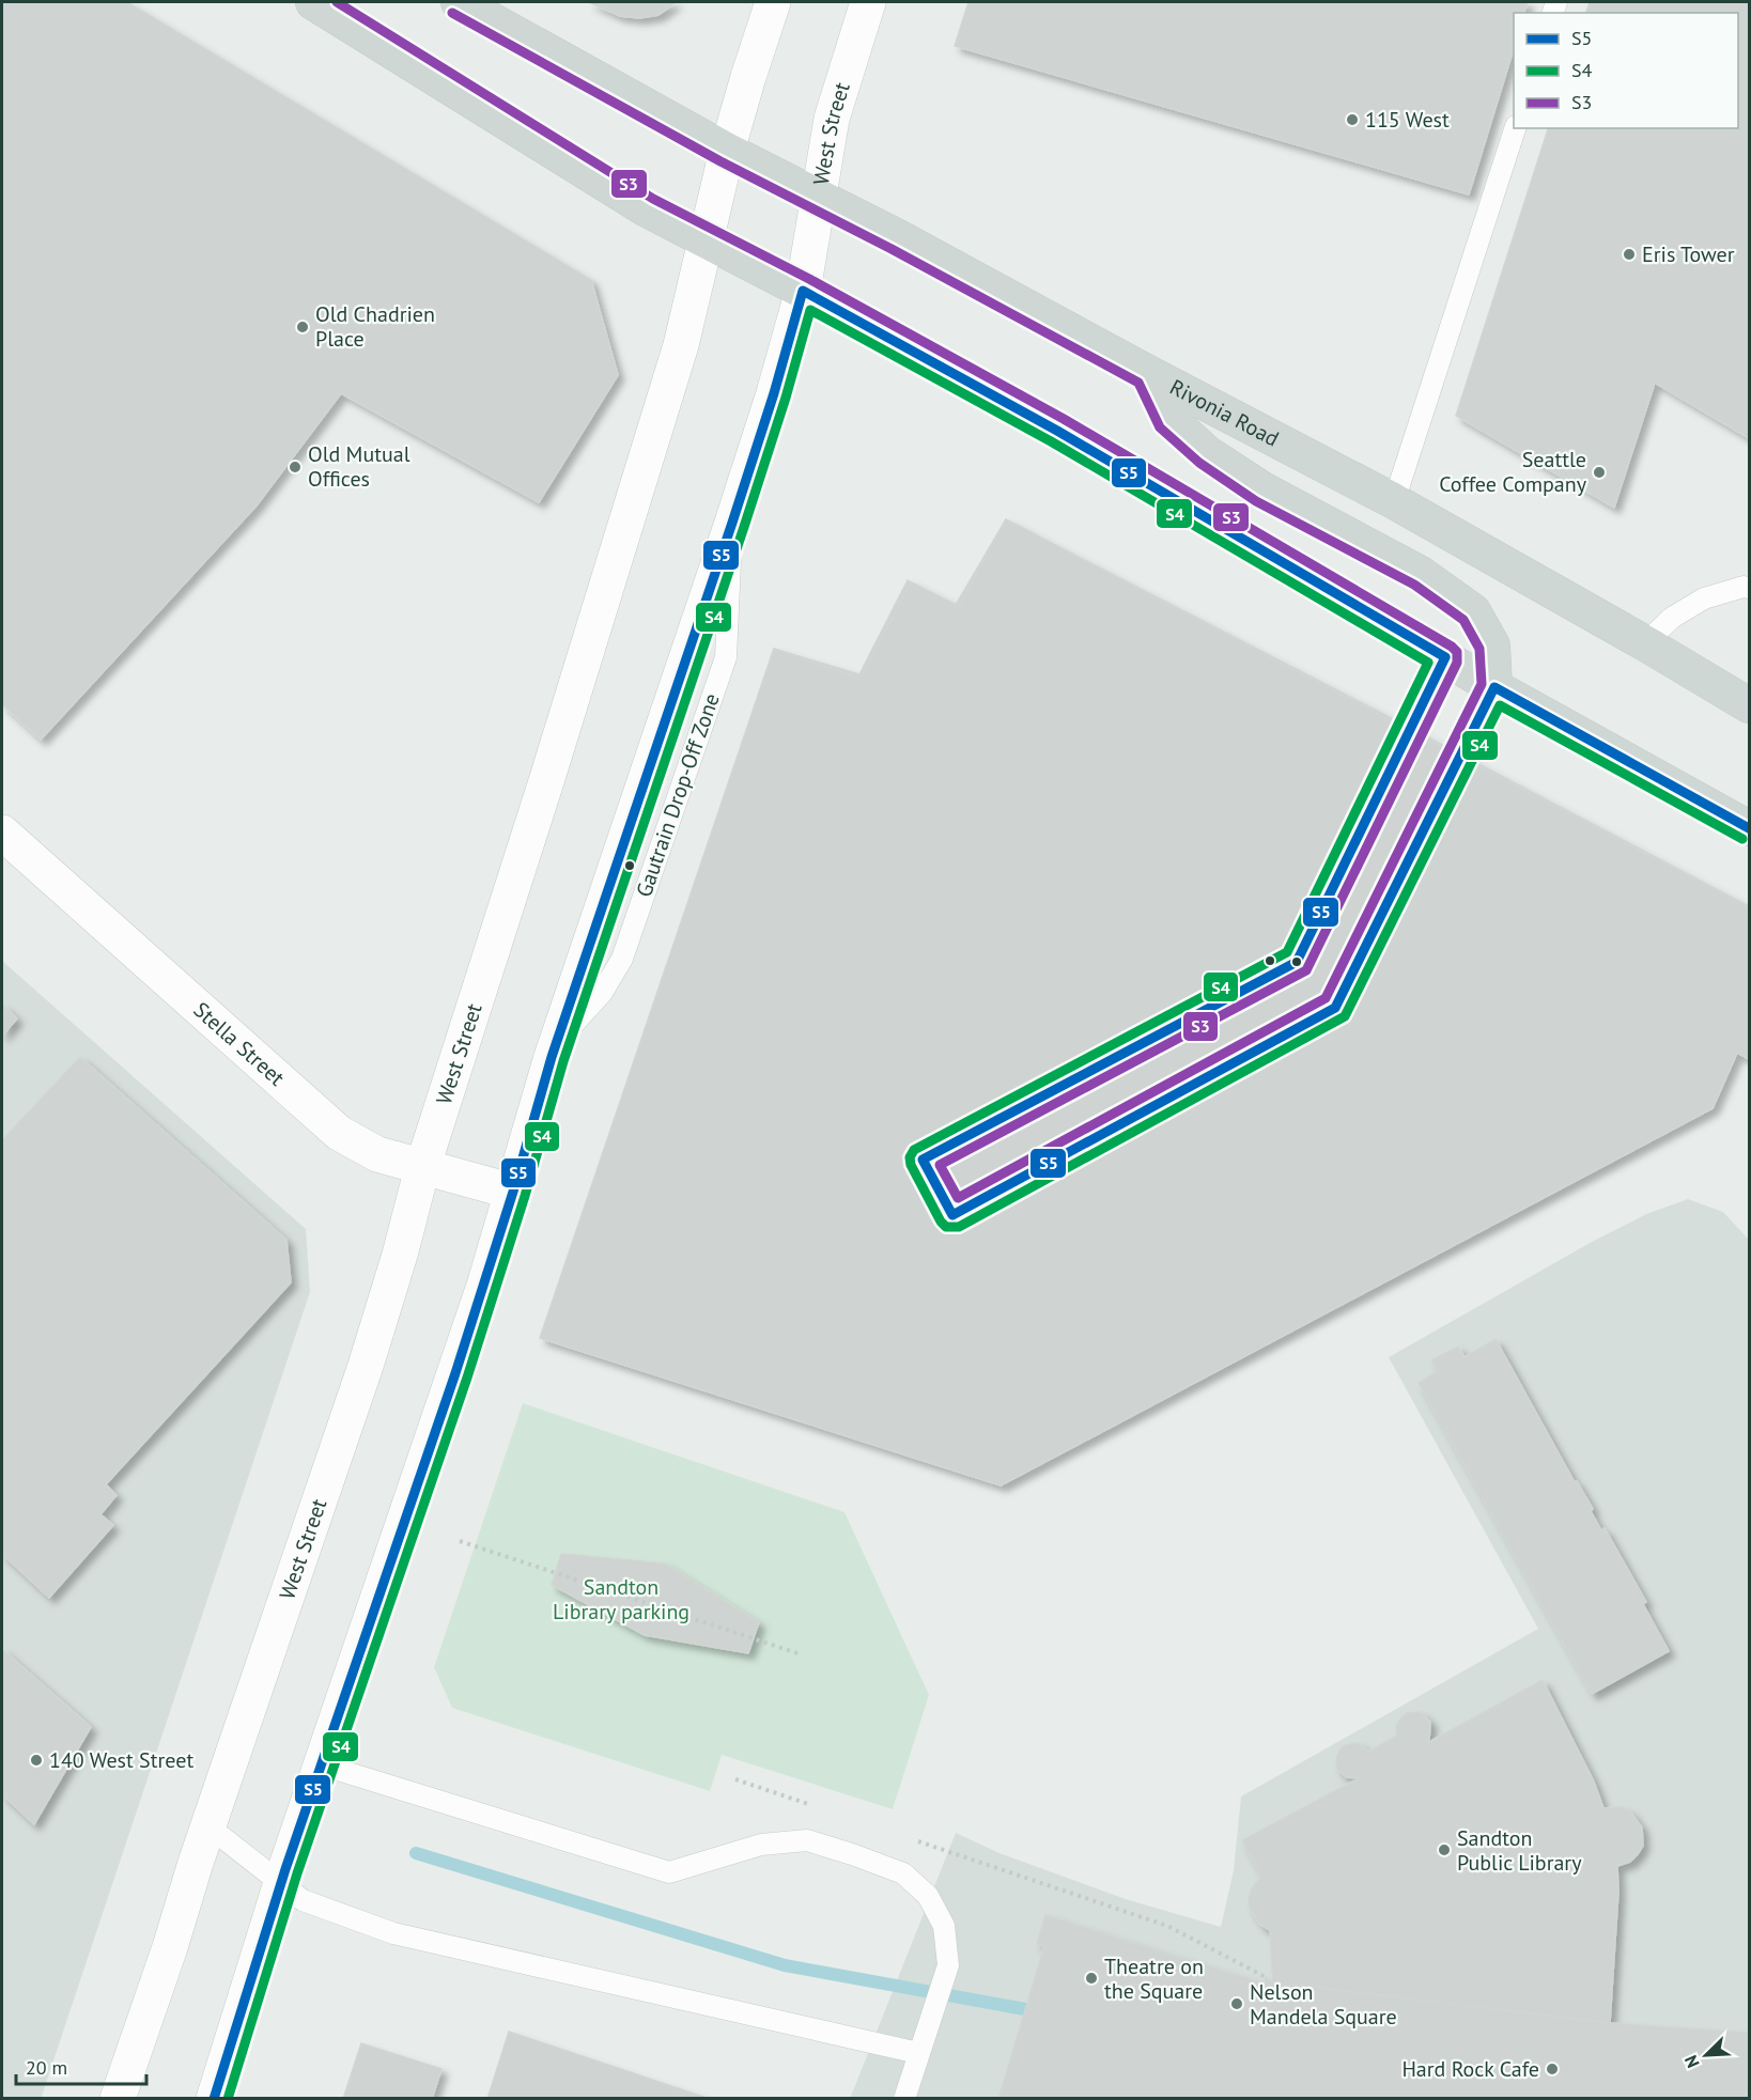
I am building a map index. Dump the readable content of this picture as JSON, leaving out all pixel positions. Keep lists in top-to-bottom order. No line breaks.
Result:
{"streets":{"main road":["Rivonia Road"],"street":["West Street","Stella Street"]},"crossings":[["West Street","Rivonia Road"],["West Street","Stella Street"]],"parks":["Sandton Library parking"],"places":["115 West","Eris Tower","Old Chadrien Place","Old Mutual Offices","Seattle Coffee Company","140 West Street","Sandton Public Library","Theatre on the Square","Nelson Mandela Square","Hard Rock Cafe"],"lines":["transit line S3","transit line S5","transit line S4"],"legend":["S5","S4","S3"],"scale_bar":"20 m","north":"bottom left"}
